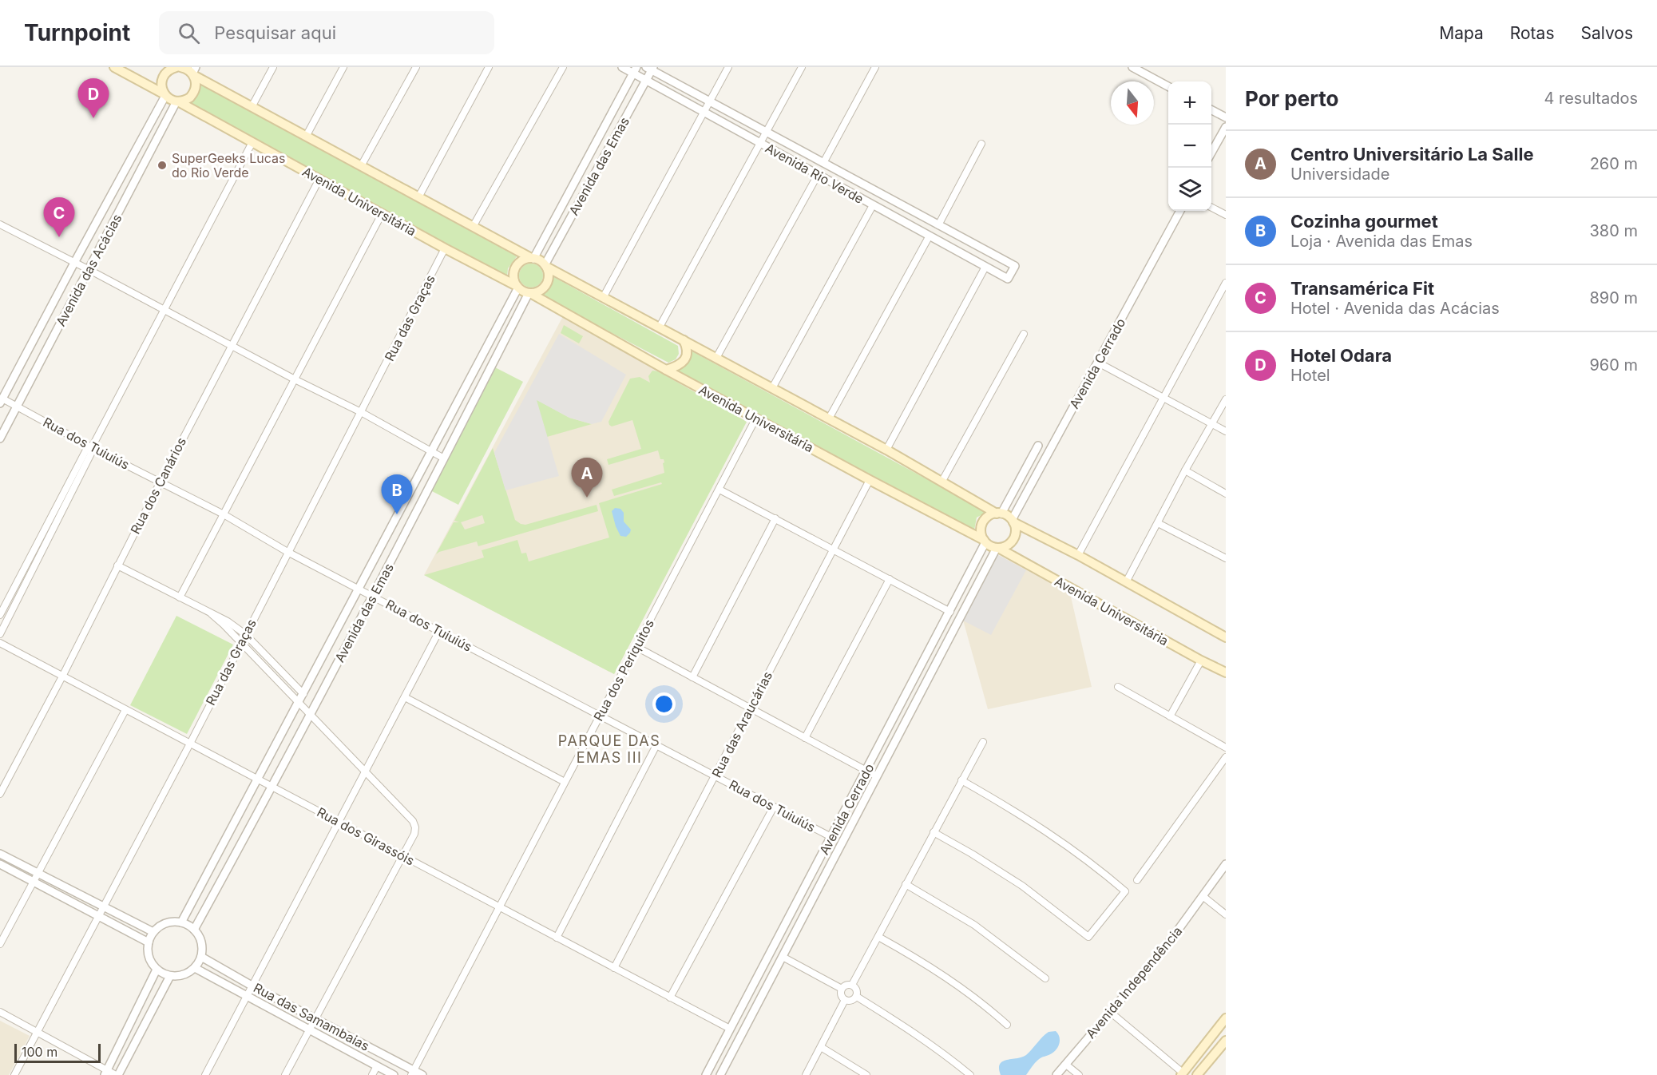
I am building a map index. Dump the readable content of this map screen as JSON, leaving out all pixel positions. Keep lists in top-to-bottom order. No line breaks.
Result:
{"streets":{"main road":["Avenida Universitária"],"street":["Avenida das Emas","Avenida Rio Verde","Avenida das Acácias","Rua das Graças","Avenida Cerrado","Rua dos Tuiuiús","Rua dos Canários","Rua dos Periquitos","Rua das Araucárias","Rua dos Girassóis","Avenida Independência","Rua das Samambaias"]},"crossings":[["Avenida das Emas","Avenida Rio Verde"],["Avenida das Emas","Avenida Universitária"],["Avenida das Emas","Rua dos Tuiuiús"],["Avenida das Emas","Rua dos Girassóis"],["Avenida das Emas","Rua das Samambaias"],["Avenida Universitária","Avenida das Acácias"],["Avenida Universitária","Rua das Graças"],["Avenida Universitária","Avenida Cerrado"],["Avenida Universitária","Rua dos Canários"],["Avenida Universitária","Rua dos Periquitos"],["Avenida Universitária","Rua das Araucárias"],["Avenida das Acácias","Rua dos Tuiuiús"],["Rua das Graças","Rua dos Tuiuiús"],["Rua das Graças","Rua dos Girassóis"],["Avenida Cerrado","Rua dos Tuiuiús"],["Avenida Cerrado","Rua dos Girassóis"],["Rua dos Tuiuiús","Rua dos Canários"],["Rua dos Tuiuiús","Rua dos Periquitos"],["Rua dos Tuiuiús","Rua das Araucárias"],["Rua dos Canários","Rua dos Girassóis"],["Rua dos Periquitos","Rua dos Girassóis"],["Rua dos Periquitos","Rua das Samambaias"],["Rua das Araucárias","Rua dos Girassóis"]],"districts":["PARQUE DAS EMAS III"],"places":["SuperGeeks Lucas do Rio Verde"],"scale_bar":"100 m","north":"bottom","page":{"header":"Turnpoint","search":"Pesquisar aqui","nav":["Mapa","Rotas","Salvos"],"heading":["Por perto","4 resultados"],"pins":["D","C","A","B"],"map_buttons":["+","−"],"list":[{"mark":"A","name":"Centro Universitário La Salle","note":"Universidade","value":"260 m"},{"mark":"B","name":"Cozinha gourmet","note":"Loja · Avenida das Emas","value":"380 m"},{"mark":"C","name":"Transamérica Fit","note":"Hotel · Avenida das Acácias","value":"890 m"},{"mark":"D","name":"Hotel Odara","note":"Hotel","value":"960 m"}],"scale":"100 m"}}
